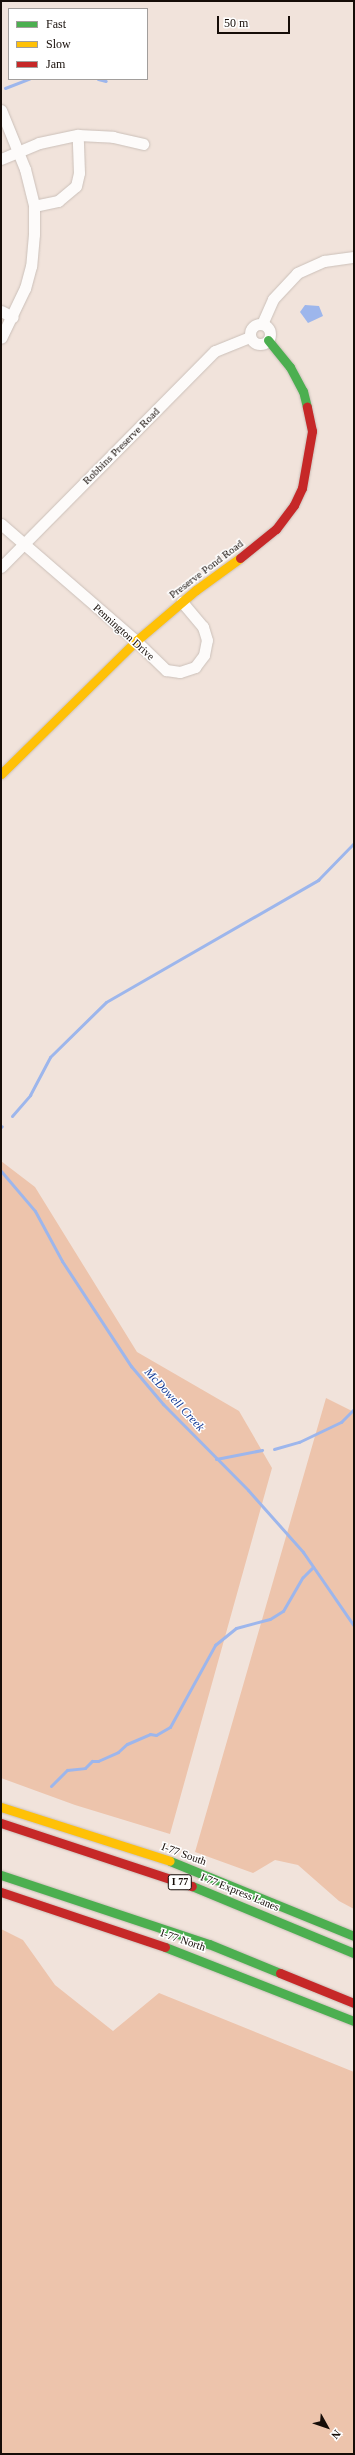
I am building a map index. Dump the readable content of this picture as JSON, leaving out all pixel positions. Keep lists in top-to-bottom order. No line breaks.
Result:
{"streets":{"main road":["Preserve Pond Road","I-77 South","I 77","I 77 Express Lanes","I-77 North"],"street":["Robbins Preserve Road","Pennington Drive"]},"crossings":[["Robbins Preserve Road","Preserve Pond Road"],["Robbins Preserve Road","Pennington Drive"],["Preserve Pond Road","Pennington Drive"]],"water":["McDowell Creek"],"legend":["Fast","Slow","Jam"],"scale_bar":"50 m","north":"bottom right"}
